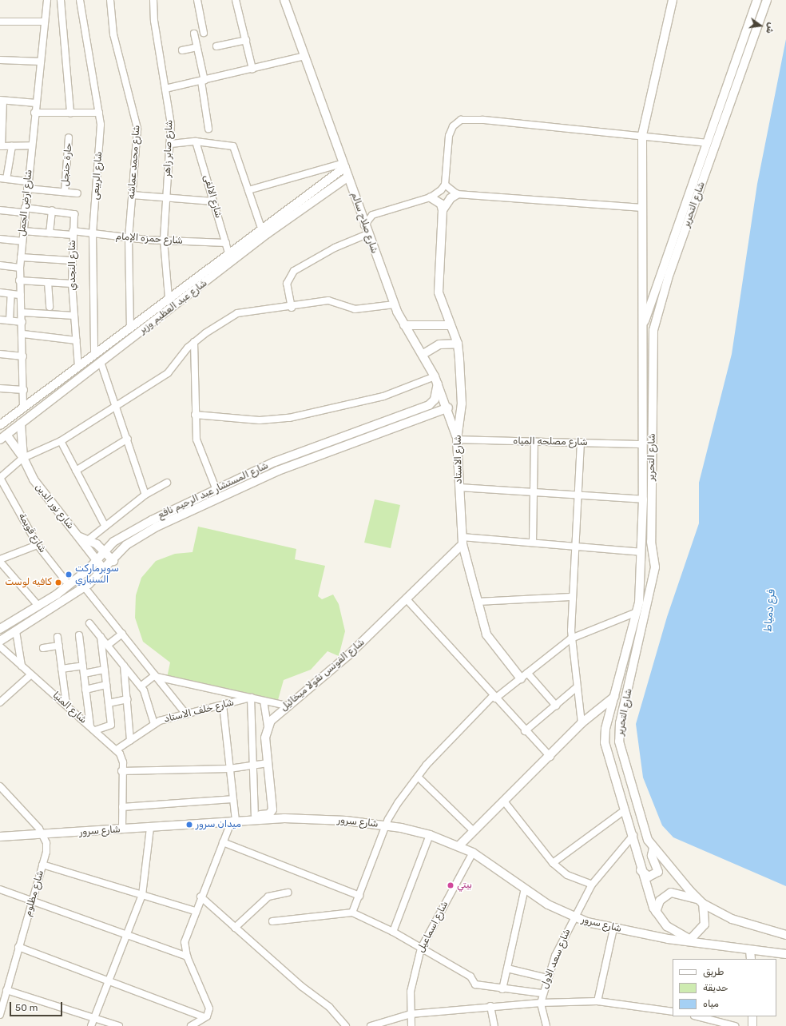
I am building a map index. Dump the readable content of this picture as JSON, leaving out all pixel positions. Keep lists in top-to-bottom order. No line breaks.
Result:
{"streets":{"street":["شارع صابر زاهر","شارع محمد عماشه","حارة حنجل","شارع الربيعى","شارع الالفى","شارع ارض الجمل","شارع التحرير","شارع صلاح سالم","شارع حمزه الإمام","شارع النجدي","شارع عبد العظيم وزير","شارع مصلحه المياه","شارع الاستاد","شارع المستشار عبد الرحيم نافع","شارع نور الدين","شارع قويمة","شارع الفونس نقولا ميخائيل","شارع المنيا","شارع خلف الاستاد","شارع سرور","شارع مظلوم","شارع اسماعيل","شارع سعد الاول"]},"crossings":[["شارع صابر زاهر","شارع حمزه الإمام"],["شارع صابر زاهر","شارع عبد العظيم وزير"],["شارع محمد عماشه","شارع حمزه الإمام"],["شارع محمد عماشه","شارع عبد العظيم وزير"],["حارة حنجل","شارع ارض الجمل"],["شارع الربيعى","شارع حمزه الإمام"],["شارع الربيعى","شارع عبد العظيم وزير"],["شارع الالفى","شارع حمزه الإمام"],["شارع الالفى","شارع عبد العظيم وزير"],["شارع ارض الجمل","شارع حمزه الإمام"],["شارع ارض الجمل","شارع النجدي"],["شارع ارض الجمل","شارع عبد العظيم وزير"],["شارع التحرير","شارع مصلحه المياه"],["شارع التحرير","شارع سرور"],["شارع التحرير","شارع سعد الاول"],["شارع صلاح سالم","شارع عبد العظيم وزير"],["شارع صلاح سالم","شارع مصلحه المياه"],["شارع صلاح سالم","شارع الاستاد"],["شارع صلاح سالم","شارع المستشار عبد الرحيم نافع"],["شارع حمزه الإمام","شارع النجدي"],["شارع النجدي","شارع عبد العظيم وزير"],["شارع عبد العظيم وزير","شارع نور الدين"],["شارع مصلحه المياه","شارع الاستاد"],["شارع الاستاد","شارع الفونس نقولا ميخائيل"],["شارع المستشار عبد الرحيم نافع","شارع نور الدين"],["شارع المستشار عبد الرحيم نافع","شارع قويمة"],["شارع المنيا","شارع خلف الاستاد"],["شارع سرور","شارع مظلوم"],["شارع سرور","شارع اسماعيل"],["شارع سرور","شارع سعد الاول"]],"water":["فرع دمياط"],"places":["سوبرماركت السنباري","كافيه لوست","ميدان سرور","بيتي"],"legend":["طريق","حديقة","مياه"],"scale_bar":"50 m","north":"right"}
